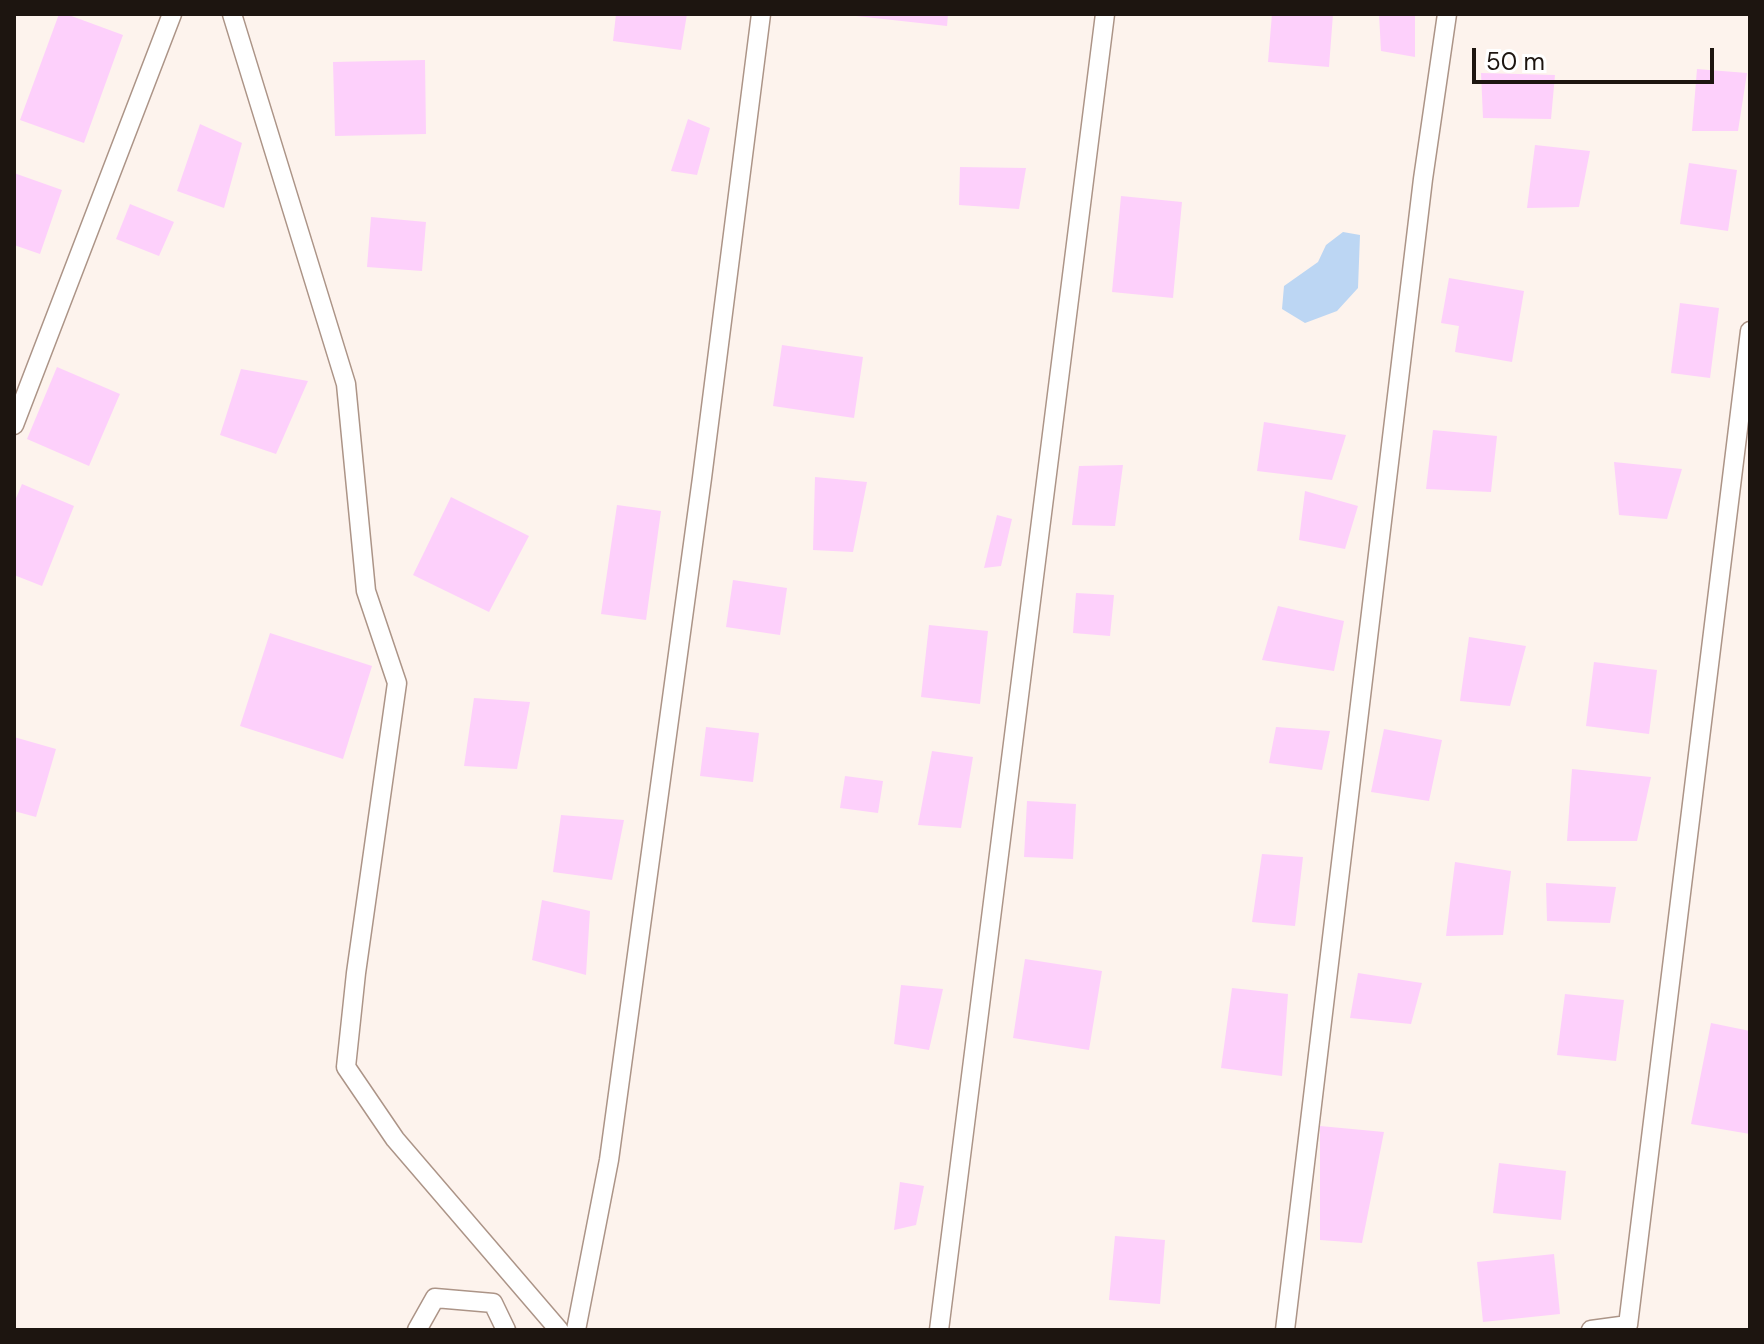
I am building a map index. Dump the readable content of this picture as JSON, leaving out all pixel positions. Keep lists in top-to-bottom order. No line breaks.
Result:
{"scale_bar":"50 m"}
